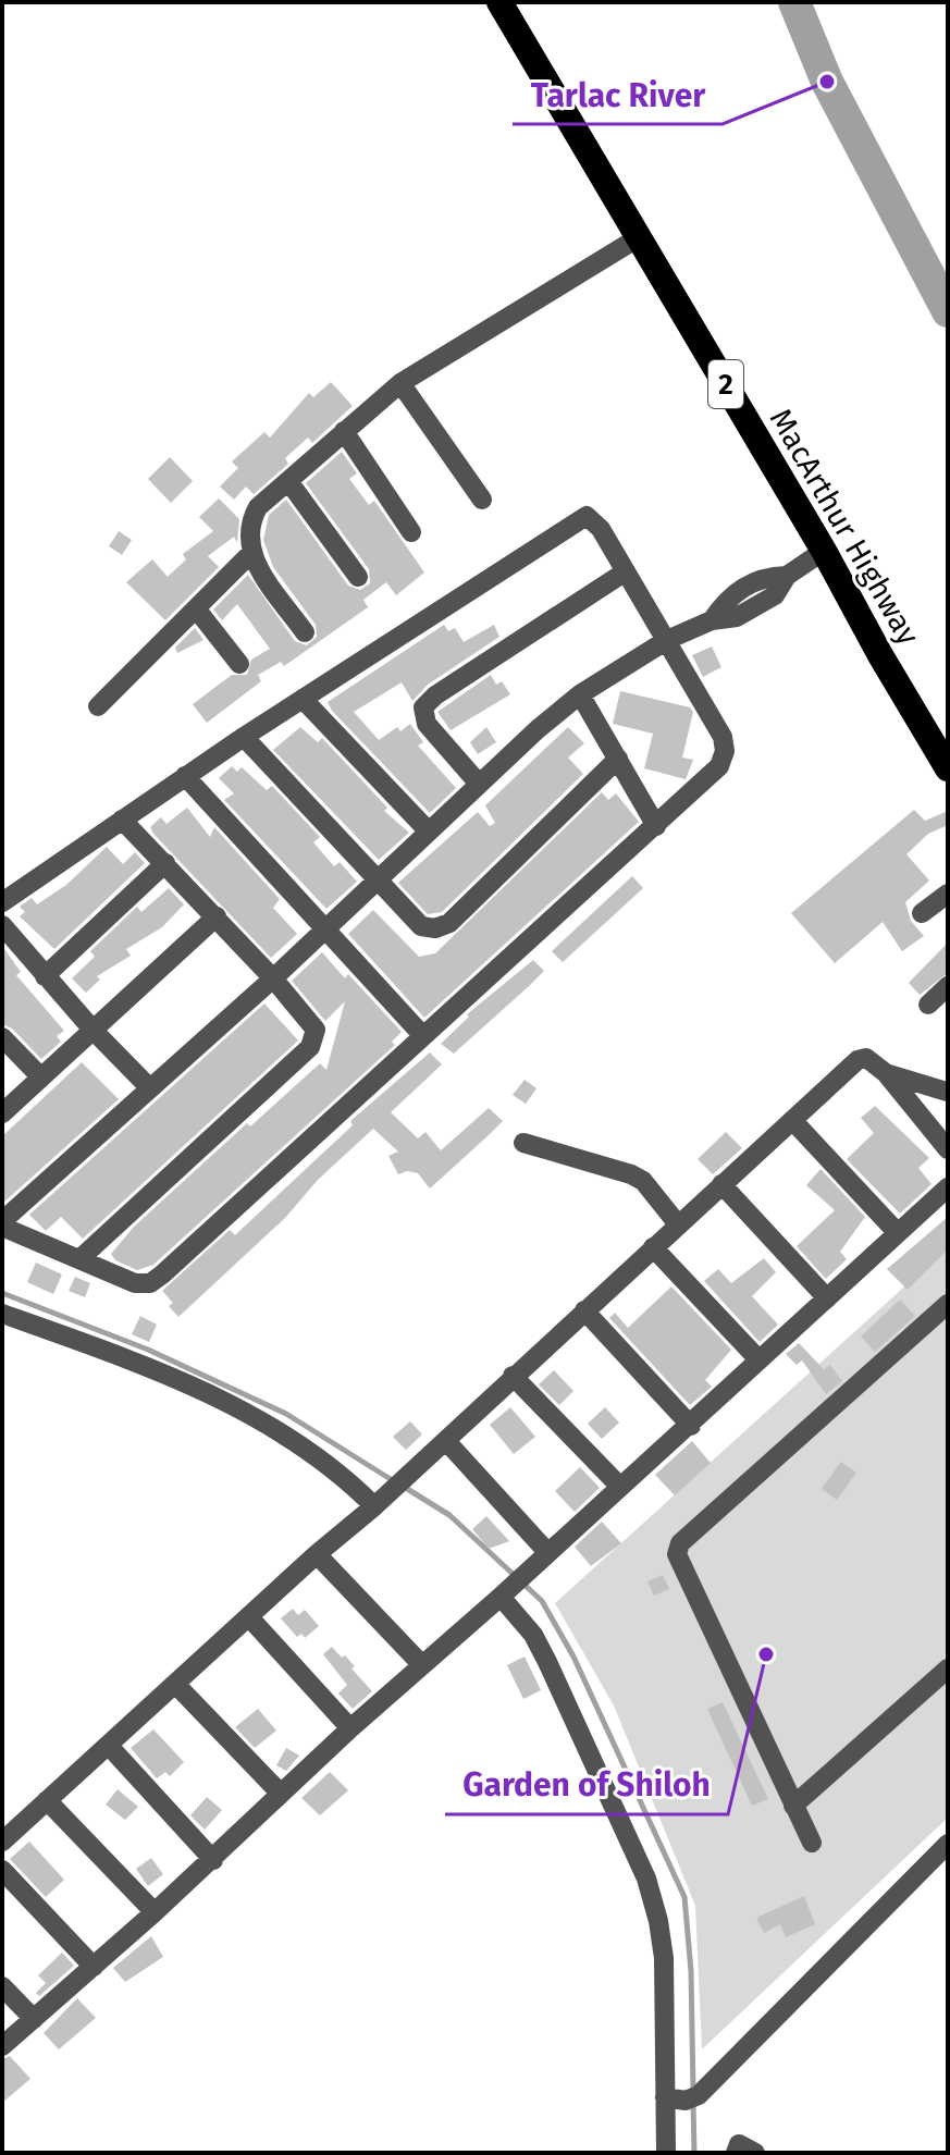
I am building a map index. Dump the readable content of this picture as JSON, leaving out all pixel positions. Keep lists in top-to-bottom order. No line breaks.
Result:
{"streets":{"highway":["2","MacArthur Highway"]},"places":["Tarlac River","Garden of Shiloh"]}
